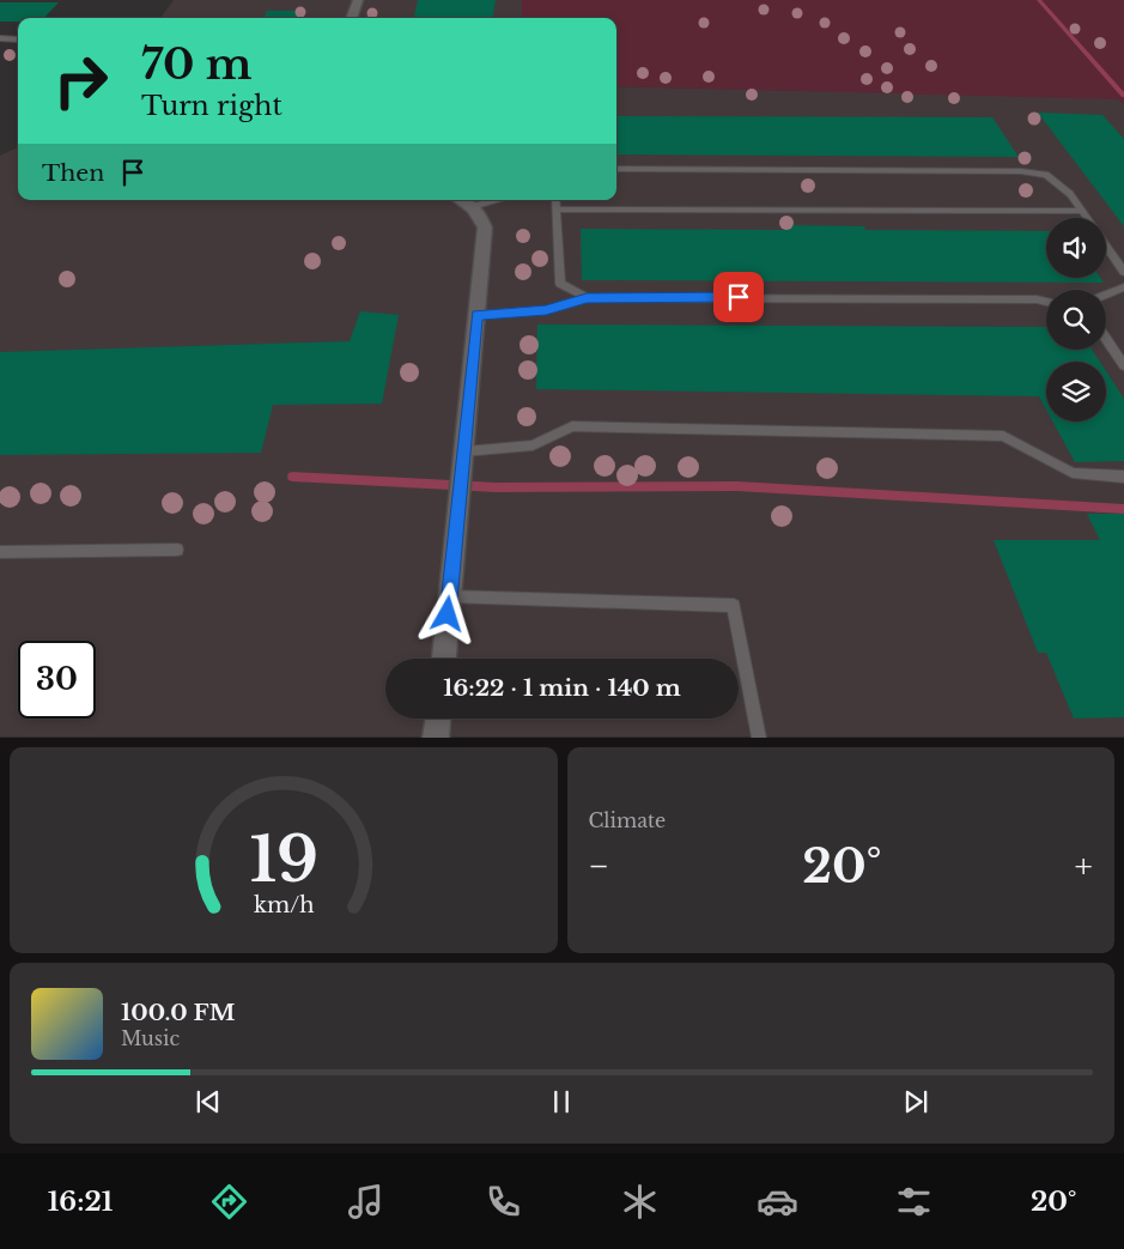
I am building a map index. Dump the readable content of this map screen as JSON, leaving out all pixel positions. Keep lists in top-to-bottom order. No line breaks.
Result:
{"page":{"turn":["70 m","Turn right"],"then":"Then","limit":"30","trip":"16:22 · 1 min · 140 m","tile":"Climate","heat":["−","20°","+"],"song":["100.0 FM","Music"],"tabs":["16:21","20°"],"gauge":["19","km/h"]}}
